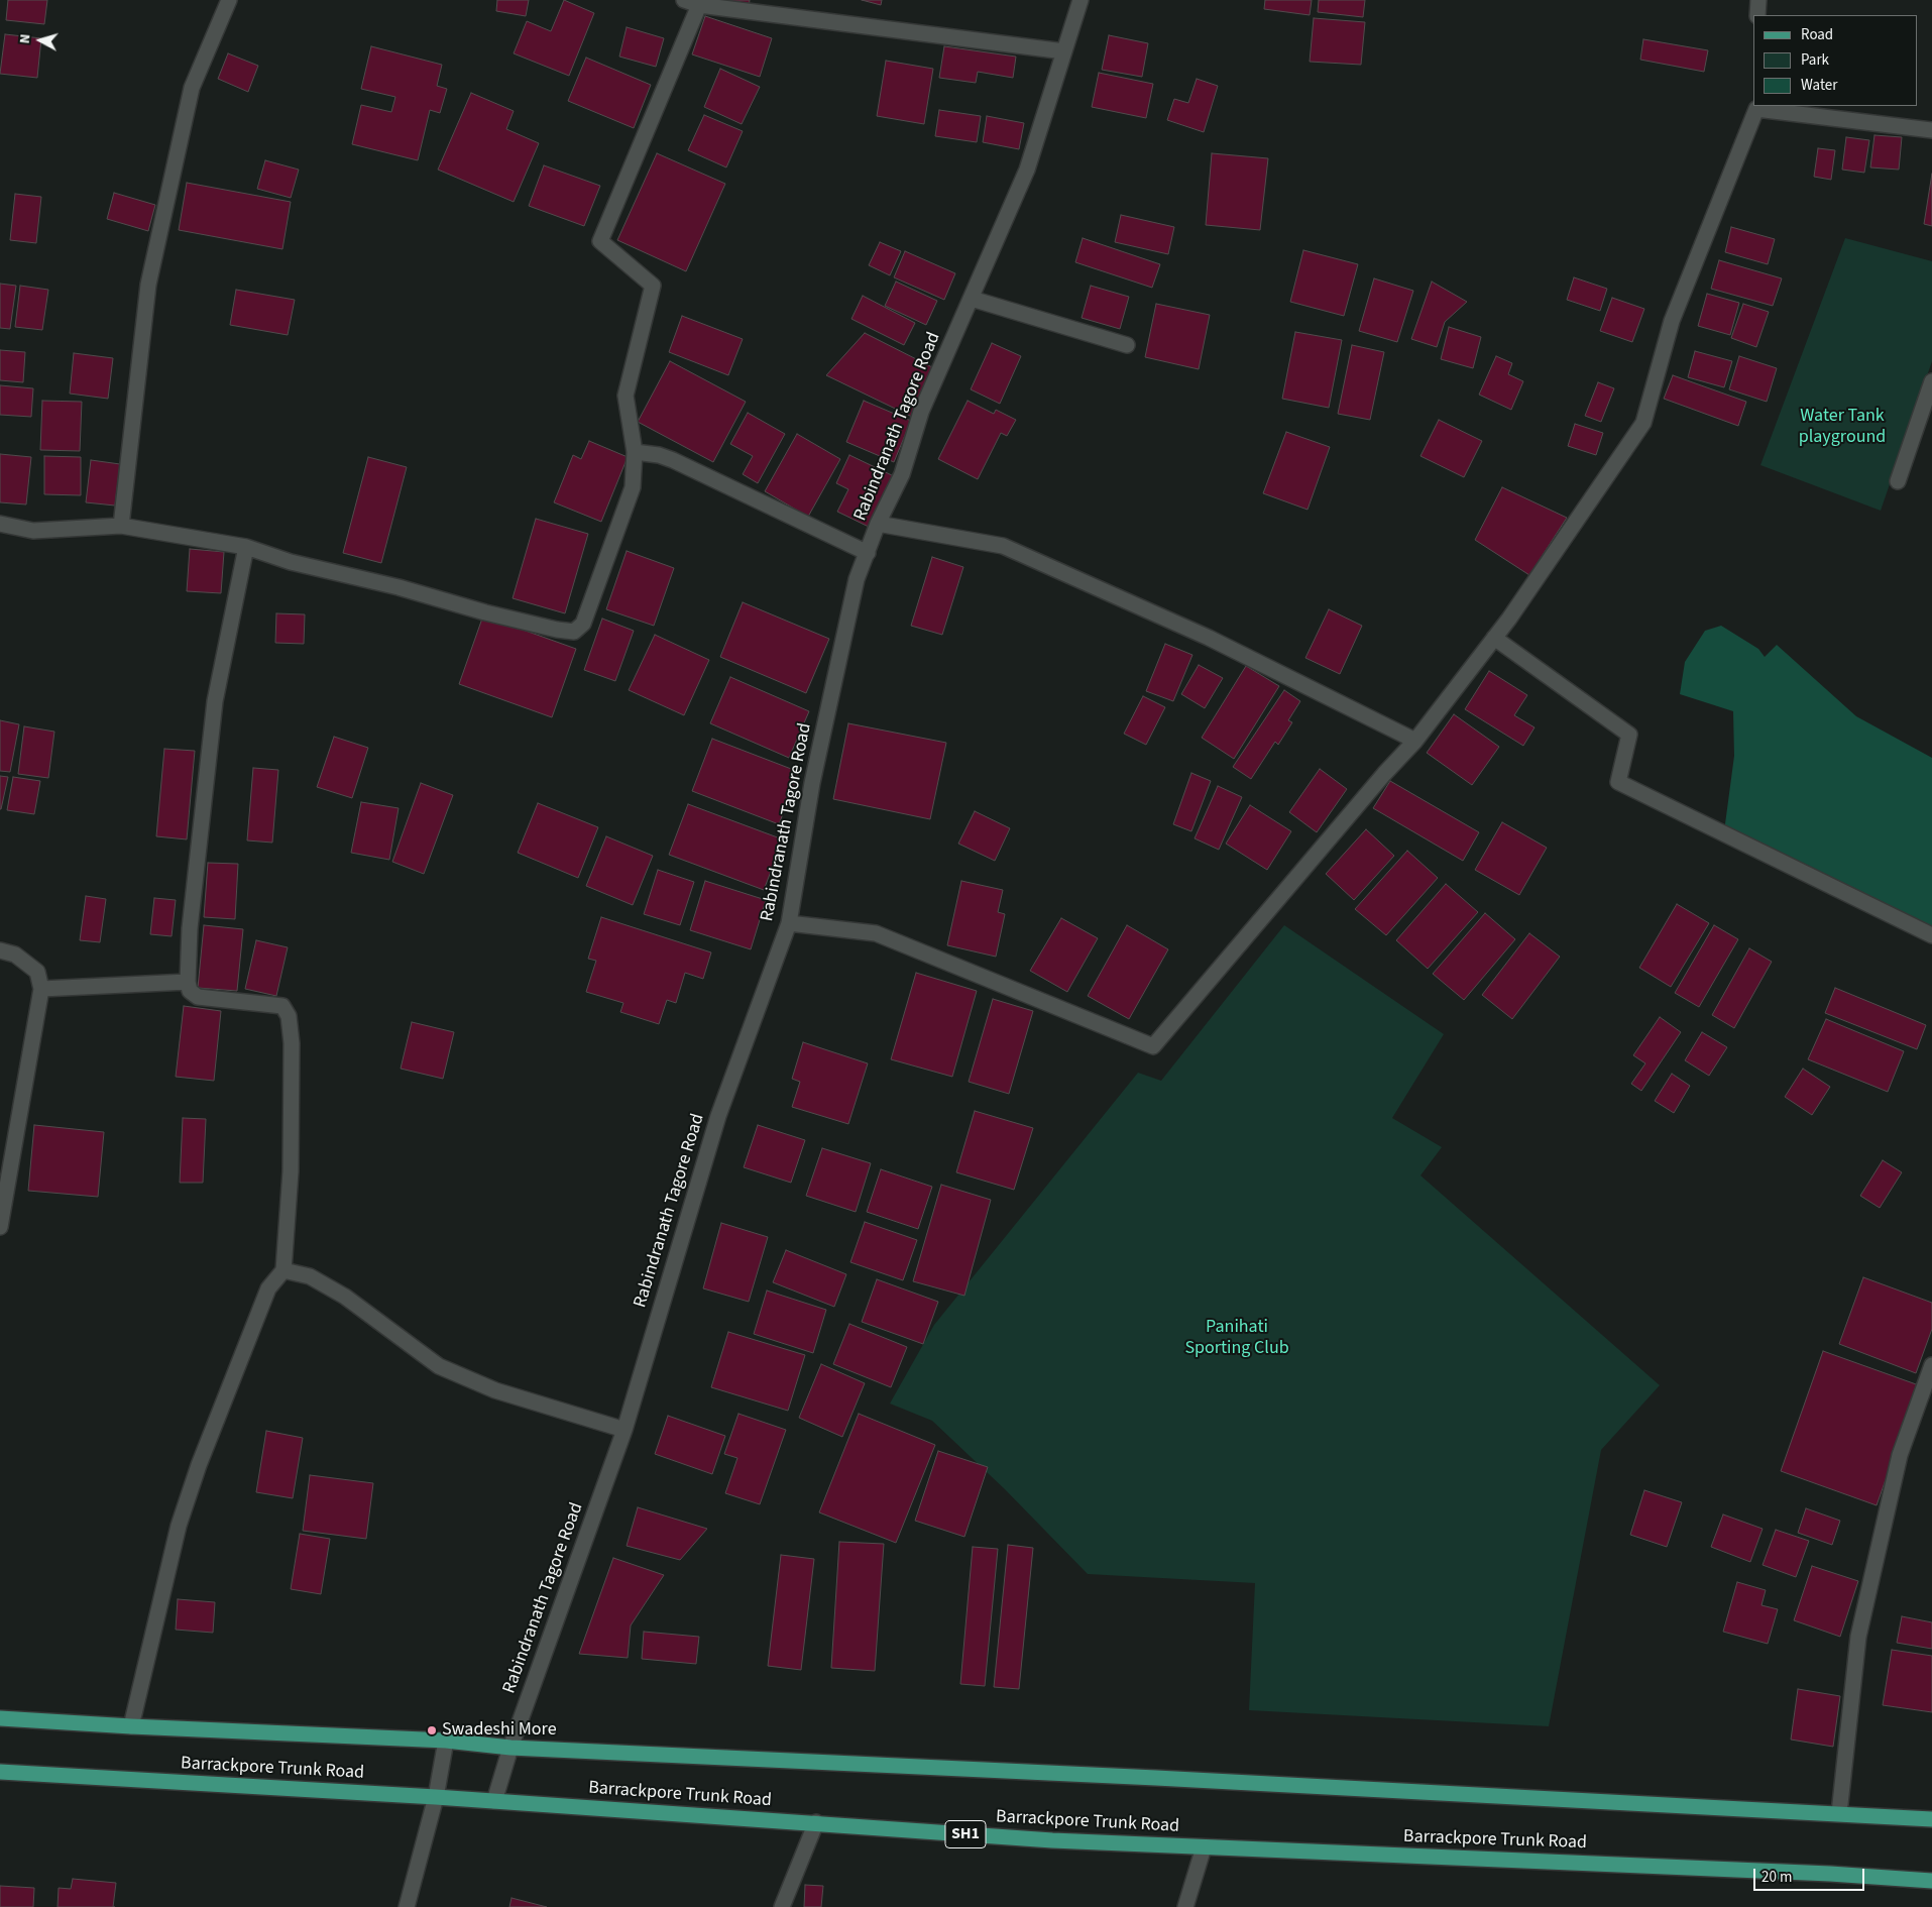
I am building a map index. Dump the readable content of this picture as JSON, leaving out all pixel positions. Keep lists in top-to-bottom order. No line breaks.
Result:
{"streets":{"main road":["Barrackpore Trunk Road","SH1"],"street":["Rabindranath Tagore Road"]},"crossings":[["Rabindranath Tagore Road","Barrackpore Trunk Road"]],"parks":["Water Tank playground","Panihati Sporting Club"],"places":["Swadeshi More"],"legend":["Road","Park","Water"],"scale_bar":"20 m","north":"left"}
